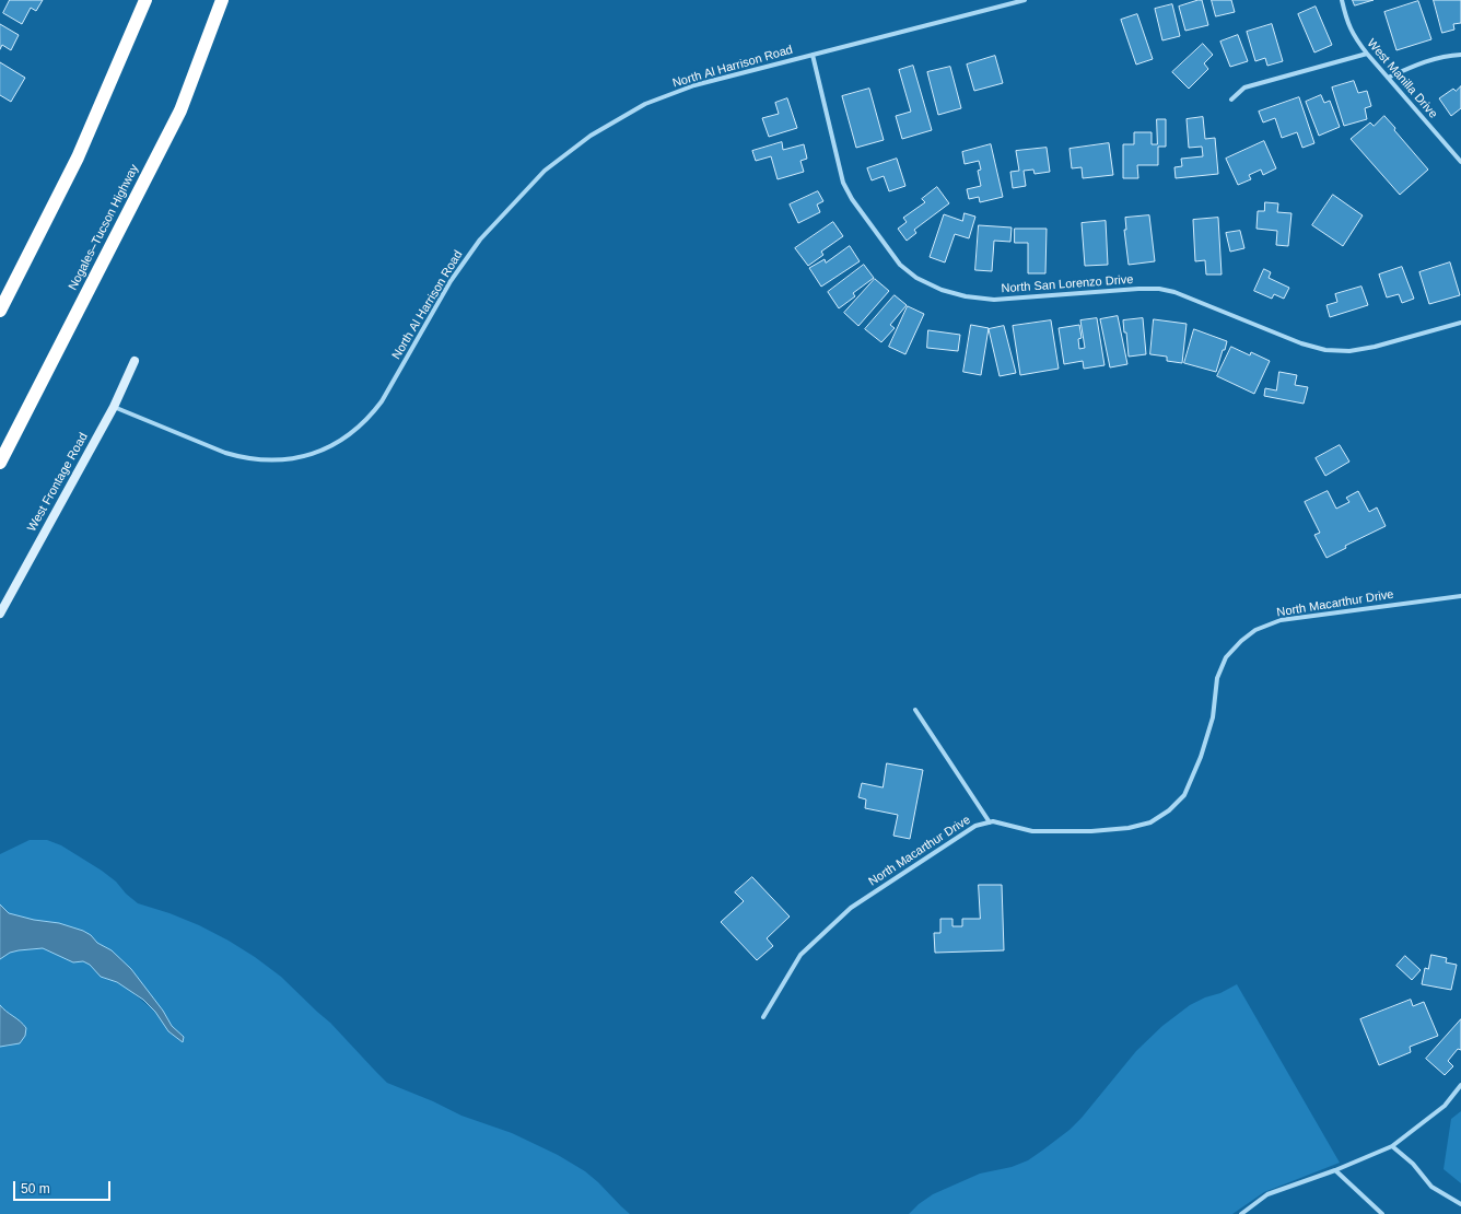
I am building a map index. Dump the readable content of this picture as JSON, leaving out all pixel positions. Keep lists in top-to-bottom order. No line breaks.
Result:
{"streets":{"highway":["Nogales–Tucson Highway"],"street":["North Al Harrison Road","West Manilla Drive","North San Lorenzo Drive","West Frontage Road","North Macarthur Drive"]},"crossings":[["North Al Harrison Road","North San Lorenzo Drive"],["North Al Harrison Road","West Frontage Road"]],"scale_bar":"50 m"}
